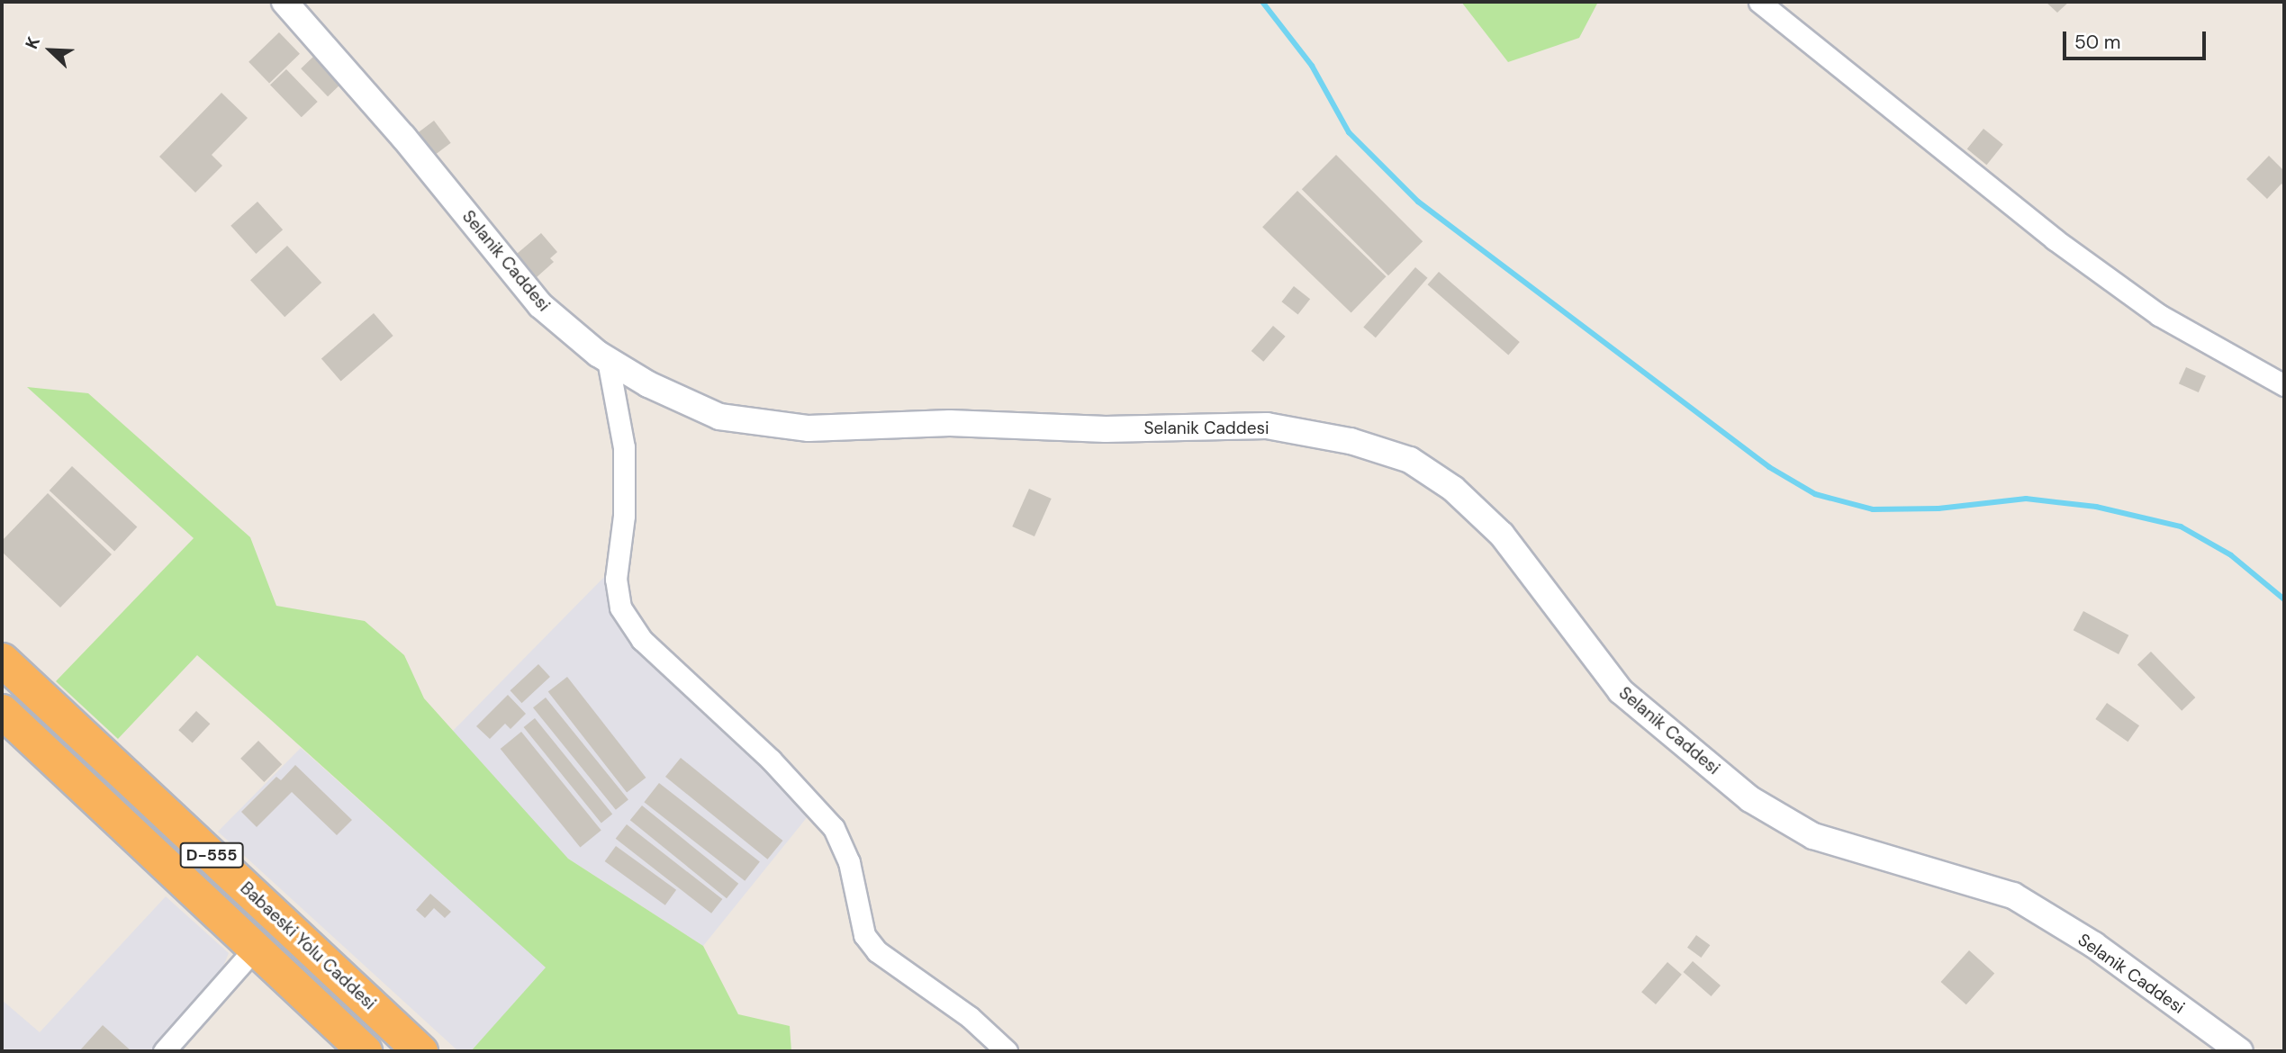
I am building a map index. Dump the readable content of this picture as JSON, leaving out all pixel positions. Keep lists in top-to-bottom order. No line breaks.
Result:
{"streets":{"highway":["D-555","Babaeski Yolu Caddesi"],"street":["Selanik Caddesi"]},"scale_bar":"50 m","north":"top left"}
